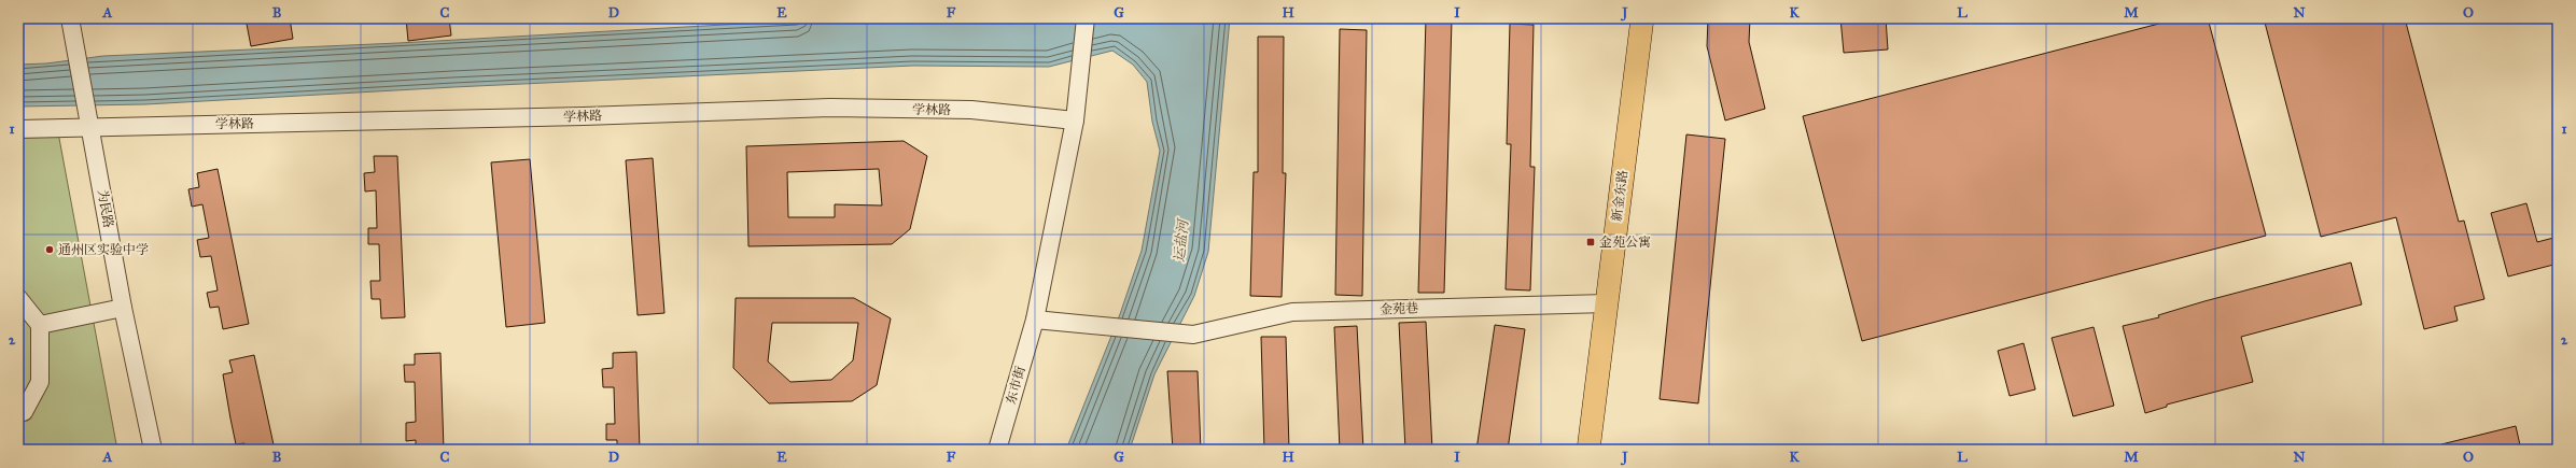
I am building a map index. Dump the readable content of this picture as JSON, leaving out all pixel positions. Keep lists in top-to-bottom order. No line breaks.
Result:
{"streets":{"main road":["新金东路"],"street":["学林路","为民路","金苑巷","东市街"]},"crossings":[["学林路","为民路"],["学林路","东市街"],["新金东路","金苑巷"],["金苑巷","东市街"]],"water":["运盐河"],"places":{"transit":["金苑公寓"],"other":["通州区实验中学"]},"grid":{"columns":["A","B","C","D","E","F","G","H","I","J","K","L","M","N","O"],"rows":["1","2"]}}
